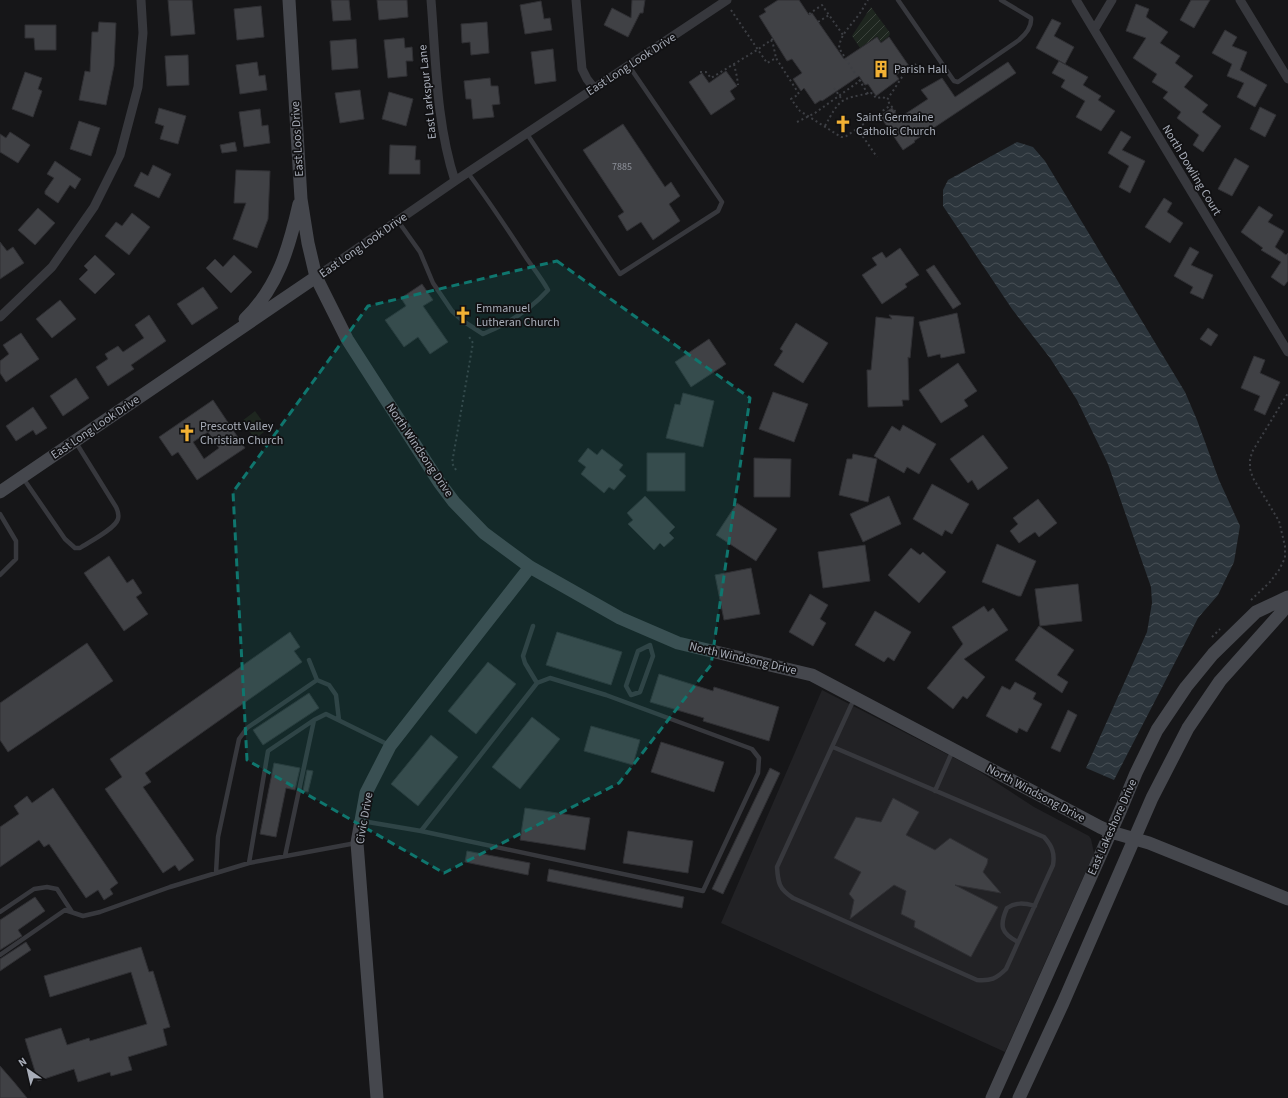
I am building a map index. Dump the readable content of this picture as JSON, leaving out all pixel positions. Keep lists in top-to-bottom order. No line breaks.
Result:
{"streets":{"street":["East Long Look Drive","East Larkspur Lane","East Loos Drive","North Dowling Court","North Windsong Drive","Civic Drive","East Lakeshore Drive"]},"crossings":[["East Long Look Drive","East Larkspur Lane"],["East Long Look Drive","East Loos Drive"],["East Long Look Drive","North Windsong Drive"],["East Loos Drive","North Windsong Drive"],["North Windsong Drive","Civic Drive"],["North Windsong Drive","East Lakeshore Drive"]],"places":{"building":["Parish Hall"],"church":["Saint Germaine Catholic Church","Emmanuel Lutheran Church","Prescott Valley Christian Church"]},"house_numbers":["7885"],"north":"top left"}
